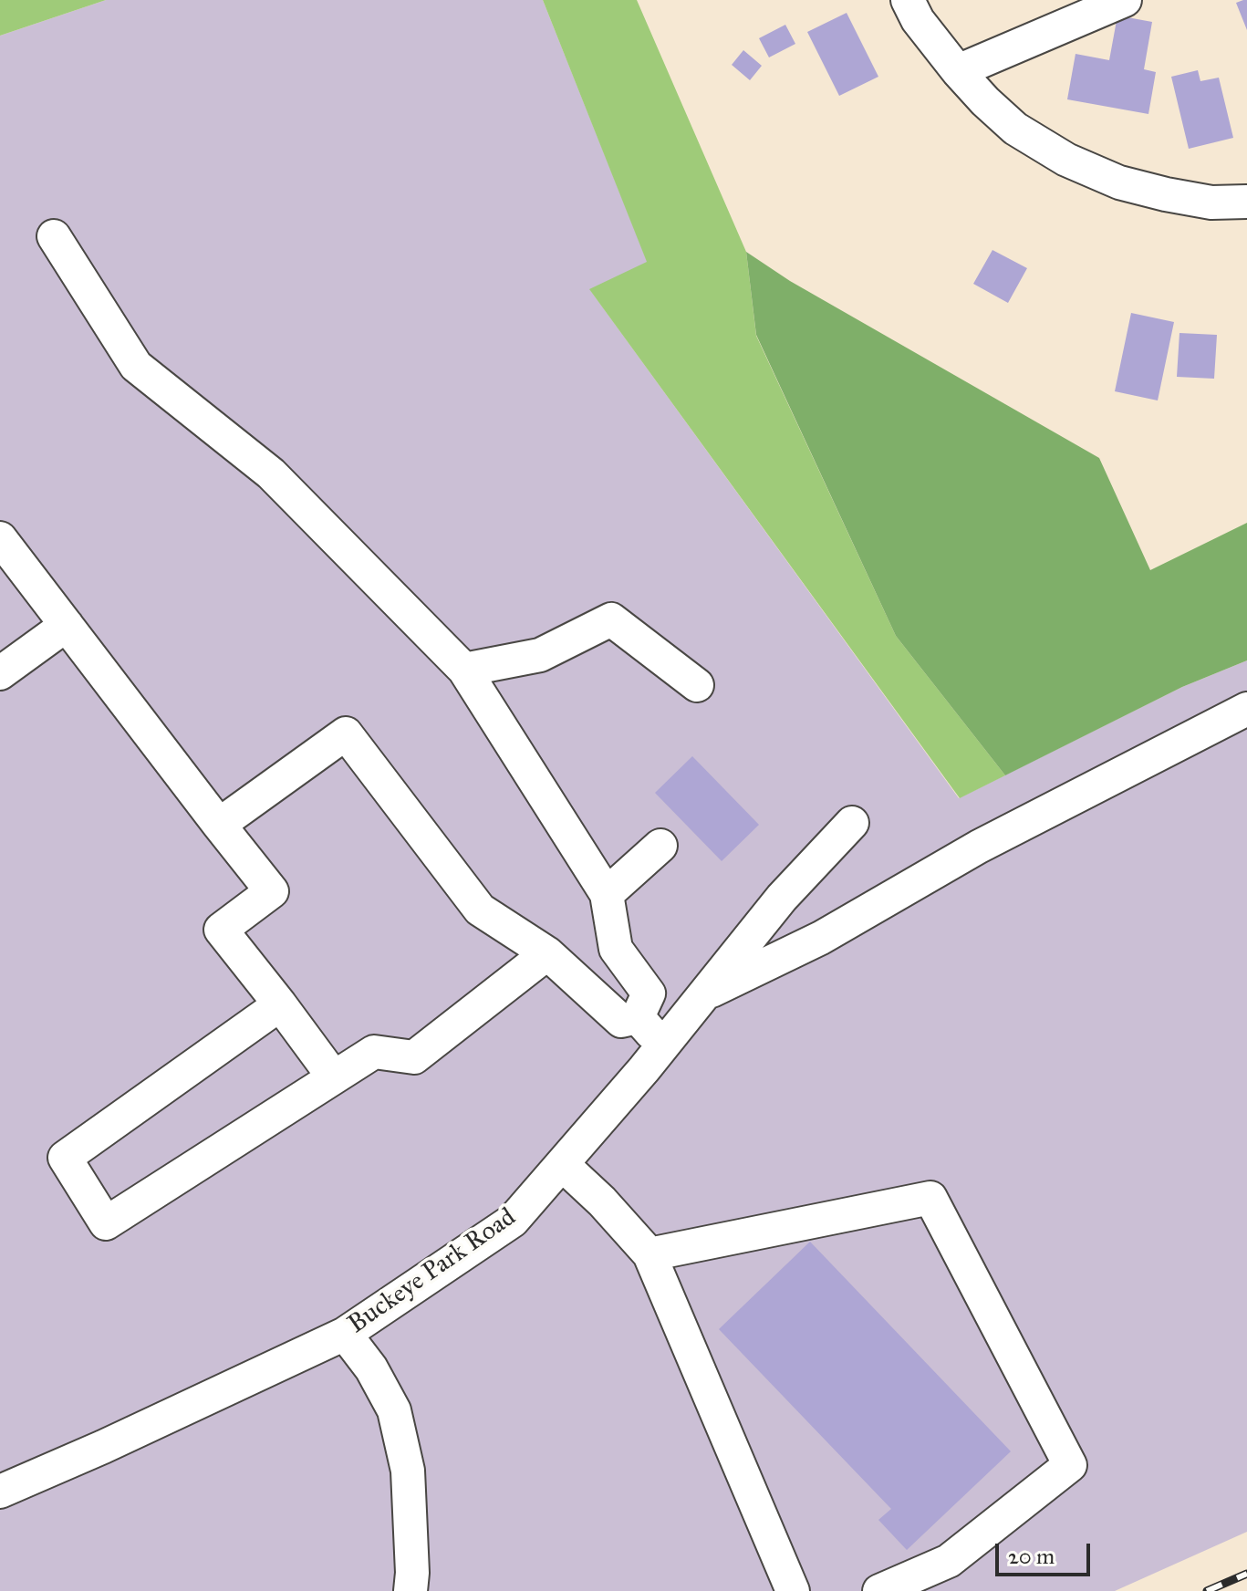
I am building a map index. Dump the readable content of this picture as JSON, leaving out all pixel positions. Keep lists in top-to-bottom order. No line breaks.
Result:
{"streets":{"street":["Buckeye Park Road"]},"scale_bar":"20 m"}
